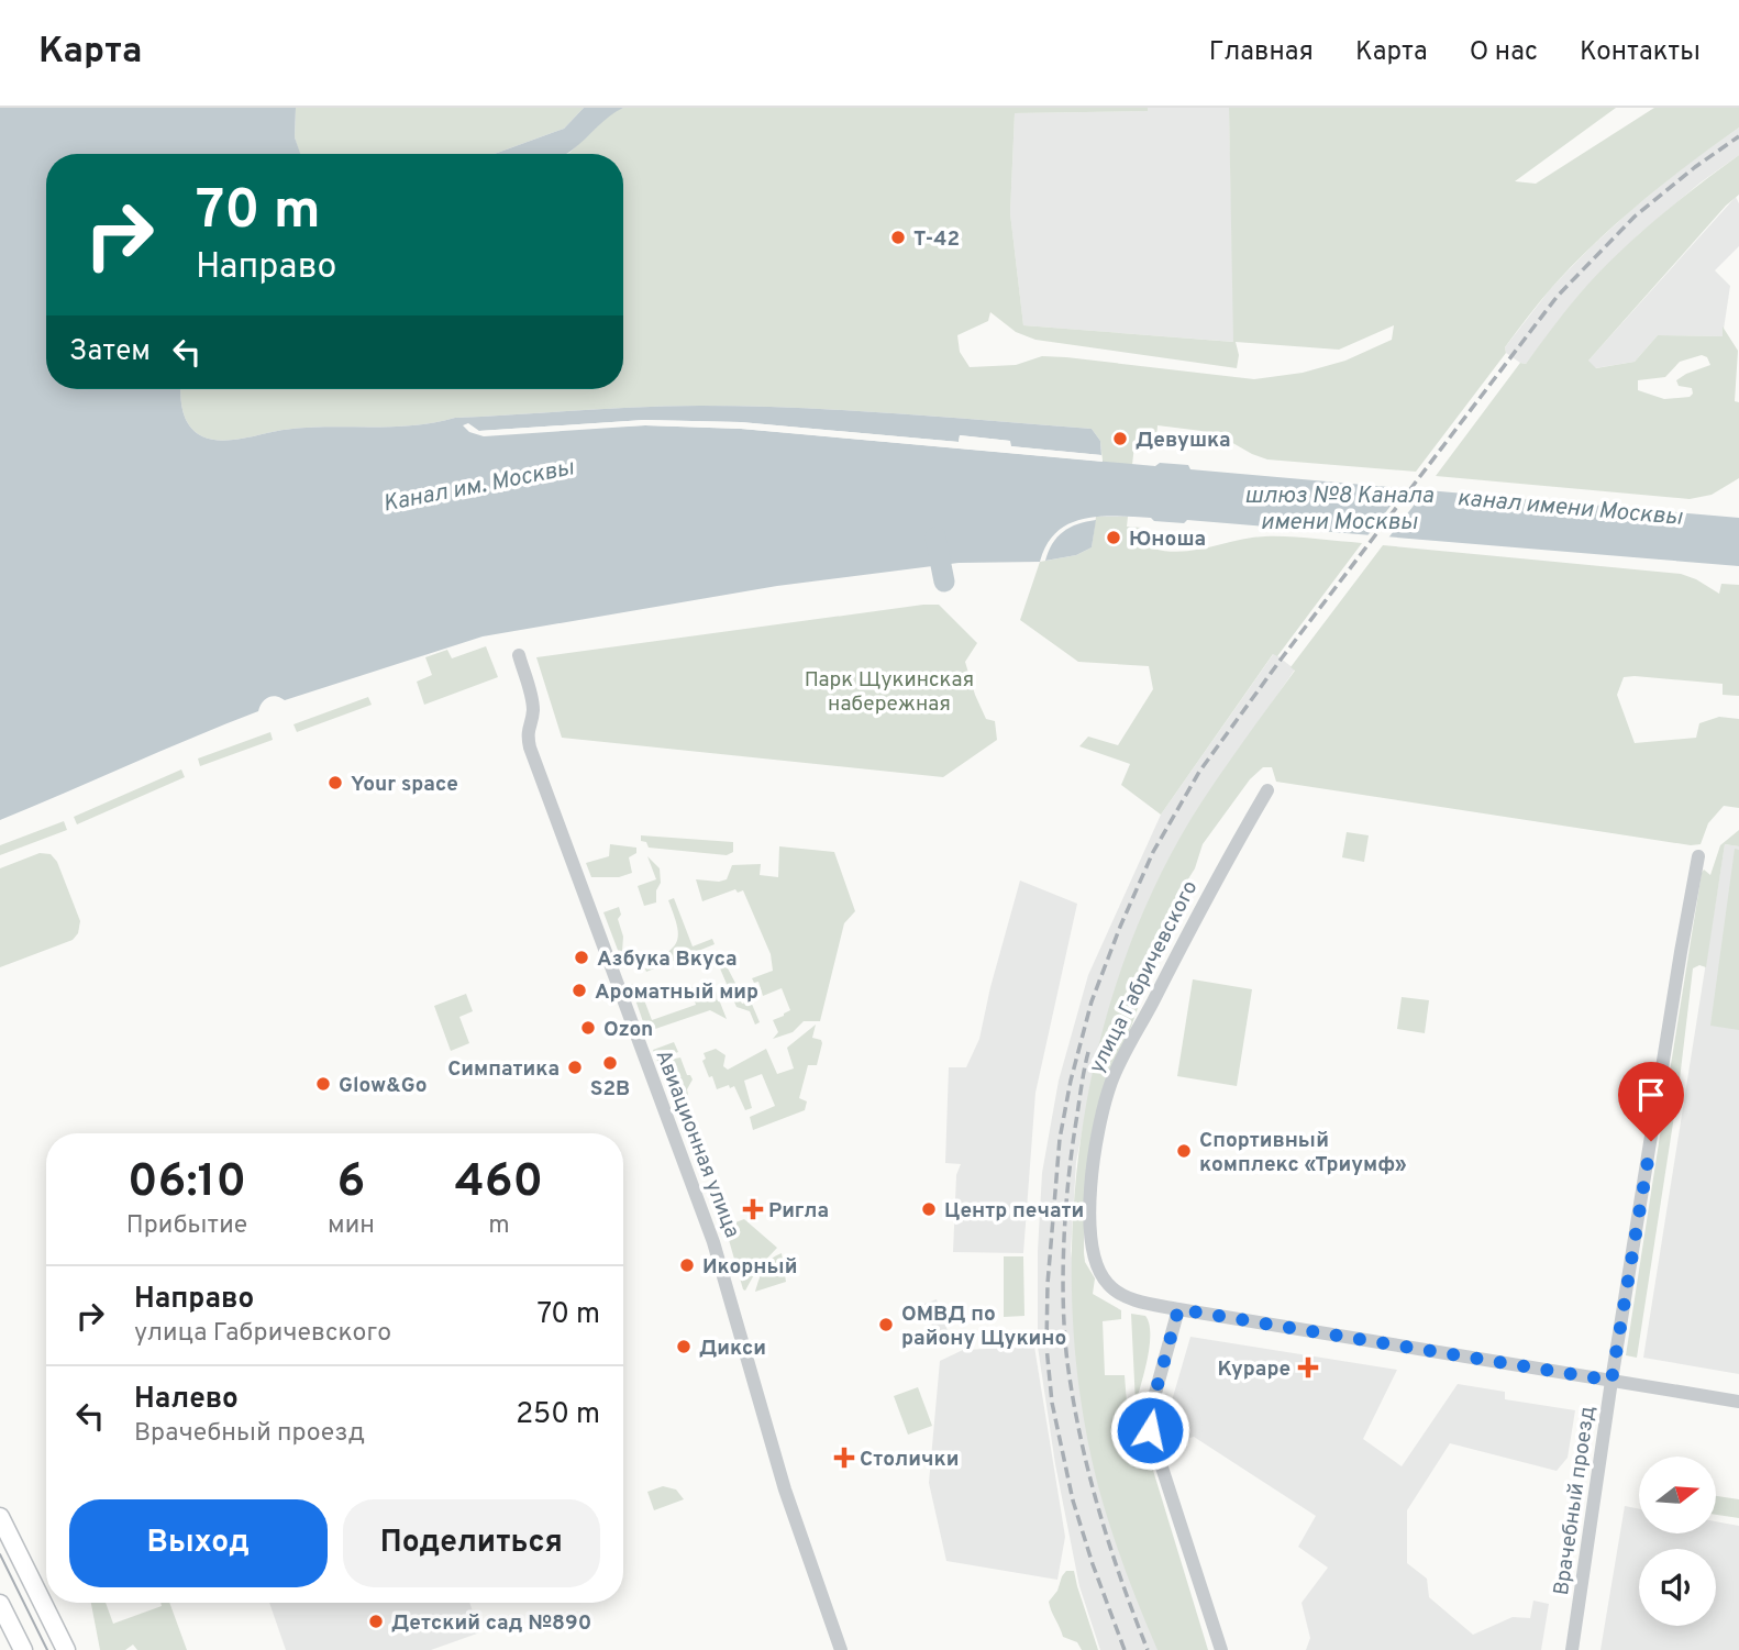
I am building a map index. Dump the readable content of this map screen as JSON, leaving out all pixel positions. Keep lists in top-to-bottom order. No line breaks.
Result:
{"streets":{"street":["улица Габричевского","Авиационная улица","Врачебный проезд"]},"crossings":[["улица Габричевского","Врачебный проезд"]],"water":["Канал им. Москвы","шлюз №8 Канала имени Москвы","канал имени Москвы"],"parks":["Парк Щукинская набережная"],"places":{"other":["Т-42","Девушка","Юноша","Your space","Азбука Вкуса","Ароматный мир","Ozon","S2B","Симпатика","Glow&Go","Спортивный комплекс «Триумф»","Центр печати","Икорный","ОМВД по району Щукино","Дикси","Детский сад №890"],"health":["Ригла","Кураре","Столички"]},"north":"right","page":{"header":"Карта","nav":["Главная","Карта","О нас","Контакты"],"turn":["70 m","Направо"],"then":"Затем","eta":["06:10","Прибытие","6","мин","460","m"],"list":[{"name":"Направо","note":"улица Габричевского","value":"70 m"},{"name":"Налево","note":"Врачебный проезд","value":"250 m"}],"buttons":["Выход","Поделиться"]}}
